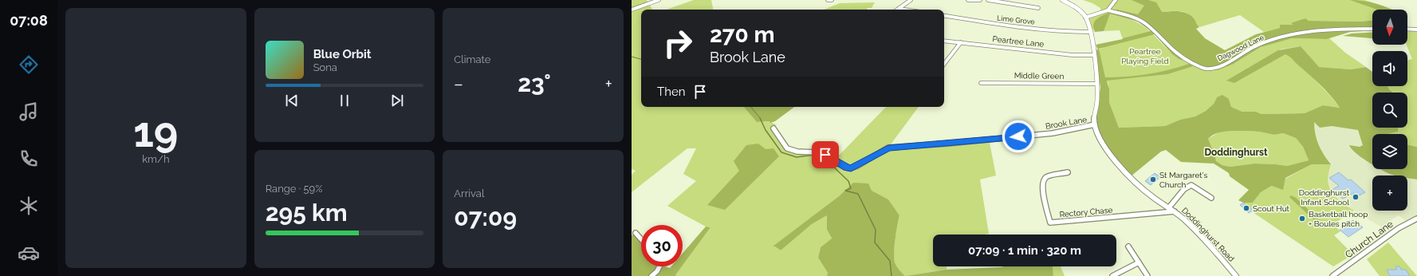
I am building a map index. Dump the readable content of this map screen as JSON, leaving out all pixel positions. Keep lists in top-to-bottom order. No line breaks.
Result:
{"streets":{"street":["Lime Grove","Peartree Lane","Dagwood Lane","Middle Green","Brook Lane","Rectory Chase","Doddinghurst Road","Church Lane"]},"crossings":[["Lime Grove","Doddinghurst Road"],["Peartree Lane","Doddinghurst Road"],["Middle Green","Doddinghurst Road"],["Brook Lane","Doddinghurst Road"],["Rectory Chase","Doddinghurst Road"]],"districts":["Doddinghurst"],"parks":["Peartree Playing Field"],"places":["St Margaret's Church","Doddinghurst Infant School","Scout Hut","Basketball hoop + Boules pitch"],"north":"bottom","page":{"tabs":"07:08","tile":[["19","km/h"],"Climate",["Range · 59%","295 km"],["Arrival","07:09"]],"map_buttons":"+","turn":["270 m","Brook Lane"],"song":["Blue Orbit","Sona"],"heat":["−","23°","+"],"then":"Then","limit":"30","trip":"07:09 · 1 min · 320 m"}}
